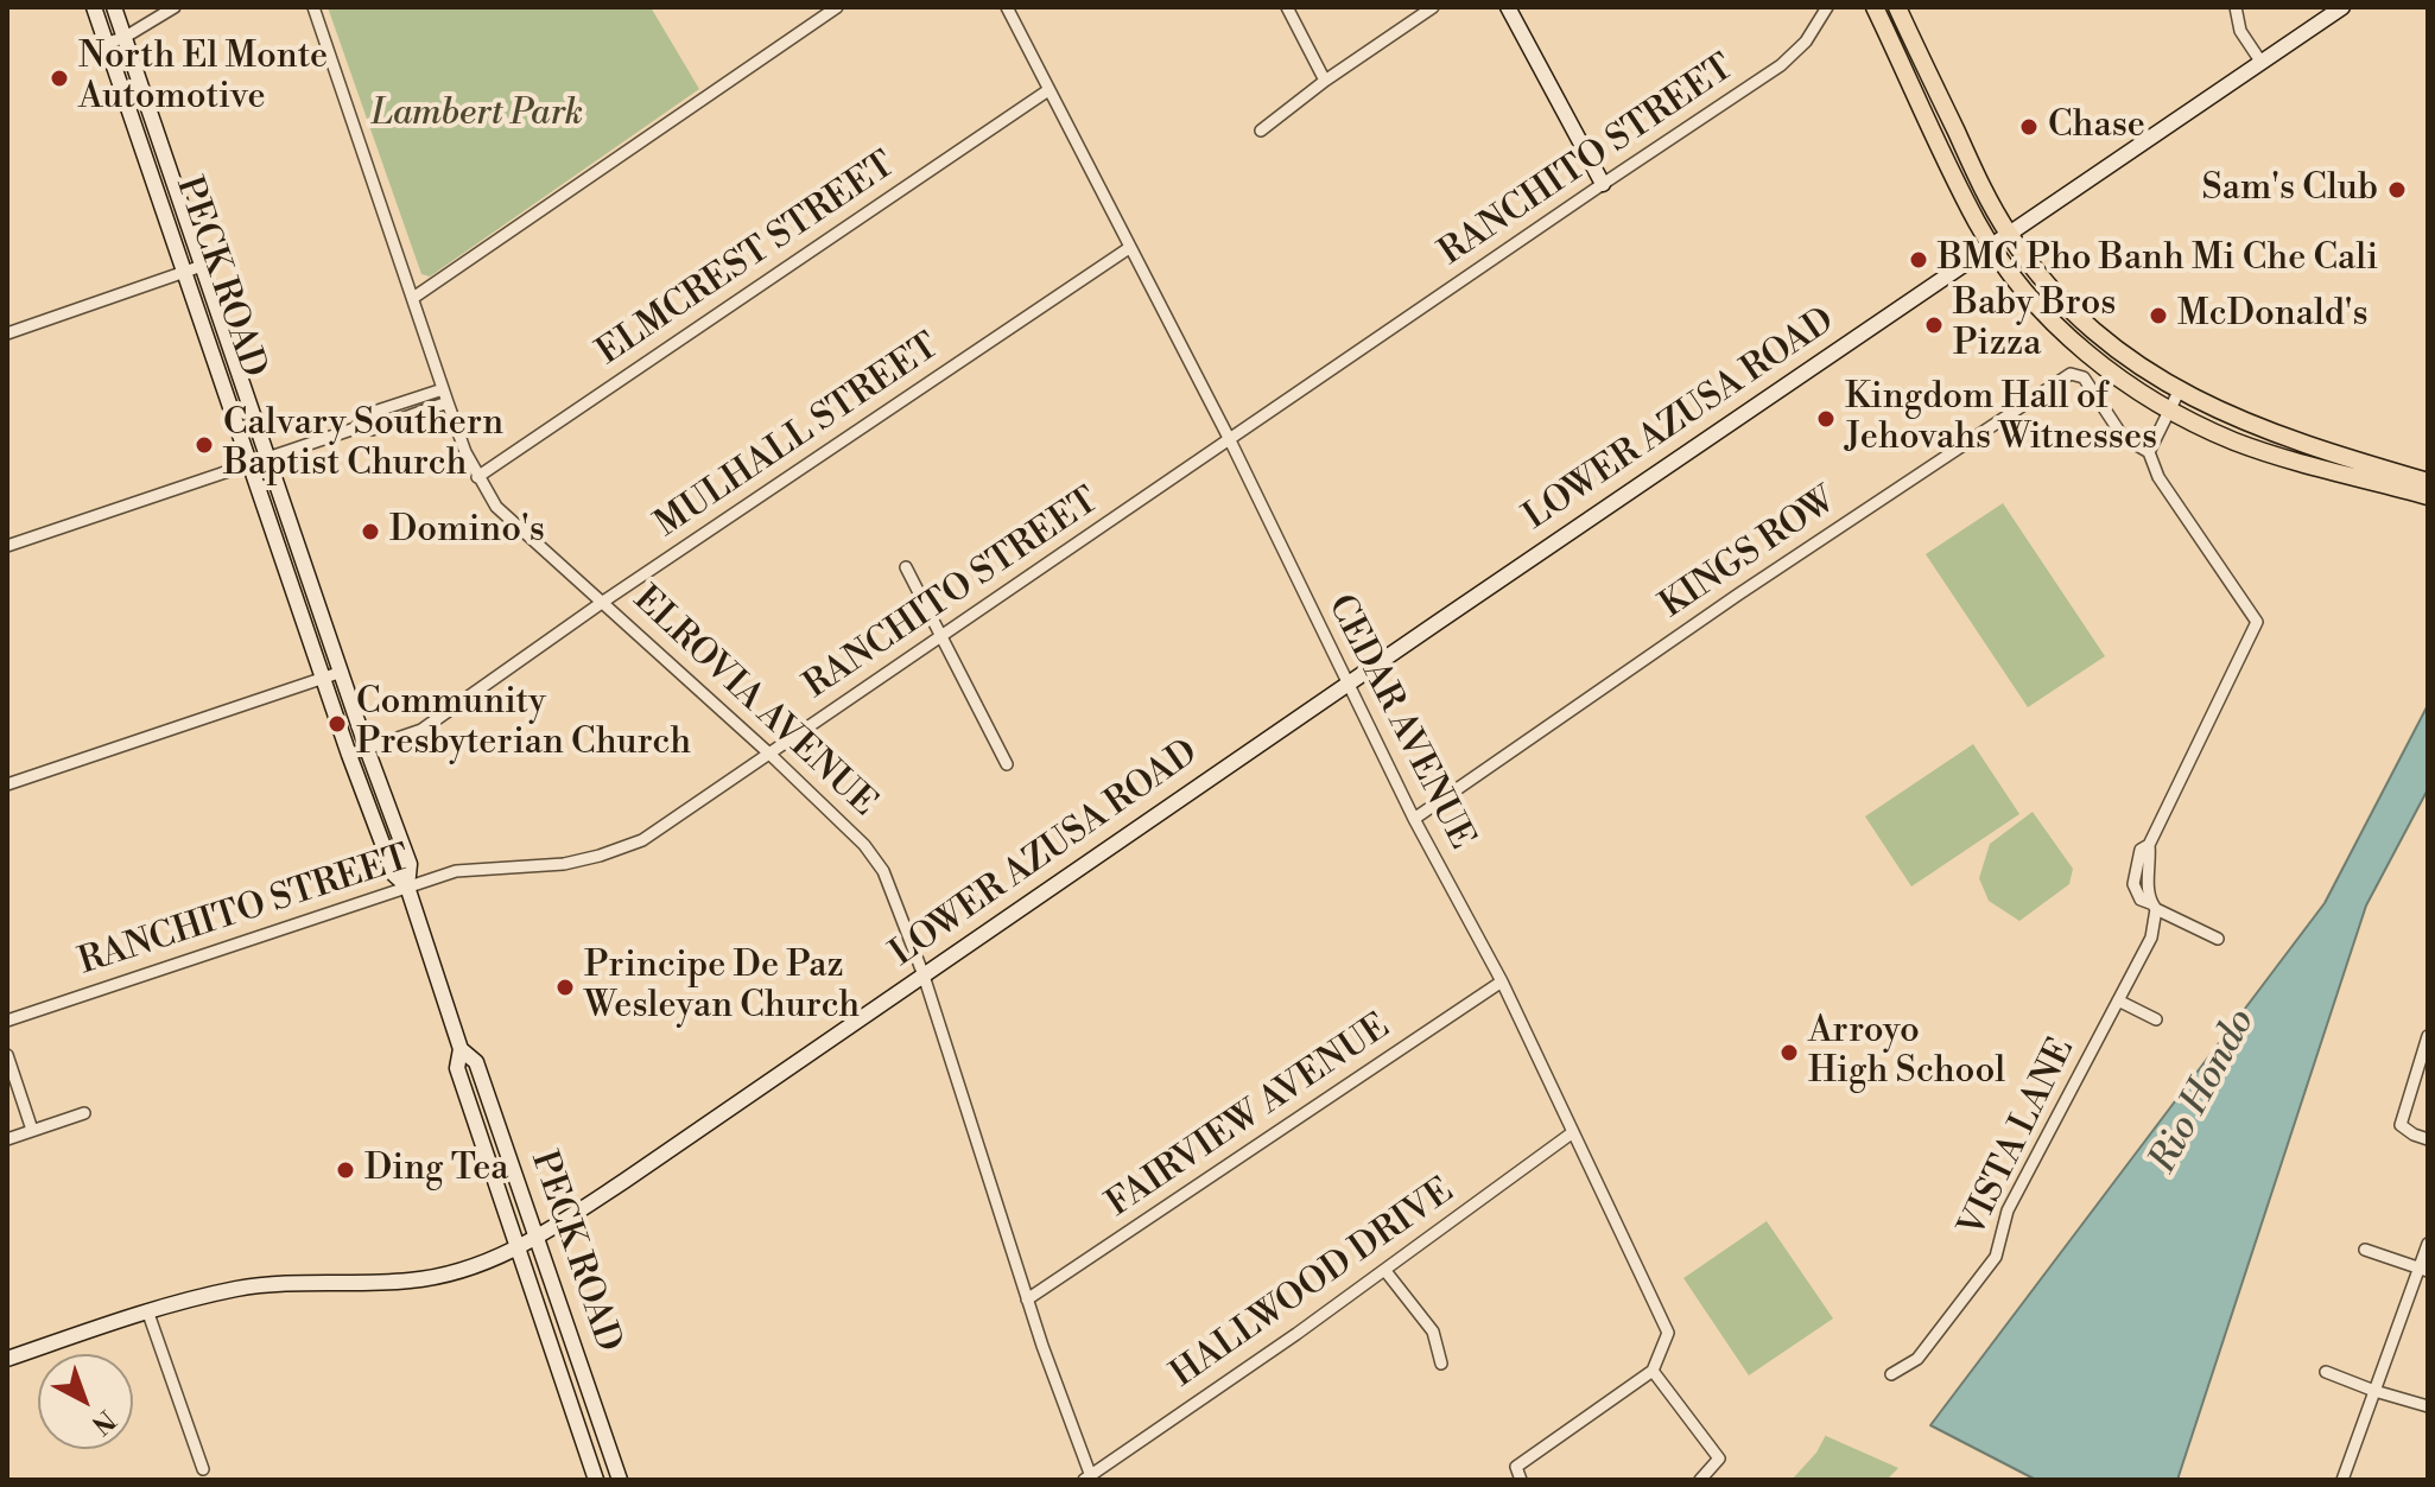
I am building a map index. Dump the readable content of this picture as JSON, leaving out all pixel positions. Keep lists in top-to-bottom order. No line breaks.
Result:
{"streets":{"main road":["PECK ROAD","LOWER AZUSA ROAD"],"street":["RANCHITO STREET","ELMCREST STREET","MULHALL STREET","KINGS ROW","ELROVIA AVENUE","CEDAR AVENUE","FAIRVIEW AVENUE","VISTA LANE","HALLWOOD DRIVE"]},"crossings":[["RANCHITO STREET","PECK ROAD"],["RANCHITO STREET","ELROVIA AVENUE"],["RANCHITO STREET","CEDAR AVENUE"],["ELMCREST STREET","ELROVIA AVENUE"],["ELMCREST STREET","CEDAR AVENUE"],["PECK ROAD","LOWER AZUSA ROAD"],["PECK ROAD","MULHALL STREET"],["LOWER AZUSA ROAD","ELROVIA AVENUE"],["LOWER AZUSA ROAD","CEDAR AVENUE"],["MULHALL STREET","ELROVIA AVENUE"],["MULHALL STREET","CEDAR AVENUE"],["KINGS ROW","CEDAR AVENUE"],["KINGS ROW","VISTA LANE"],["ELROVIA AVENUE","FAIRVIEW AVENUE"],["ELROVIA AVENUE","HALLWOOD DRIVE"],["CEDAR AVENUE","FAIRVIEW AVENUE"],["CEDAR AVENUE","HALLWOOD DRIVE"]],"water":["Rio Hondo"],"parks":["Lambert Park"],"places":["North El Monte Automotive","Chase","Sam's Club","BMC Pho Banh Mi Che Cali","McDonald's","Baby Bros Pizza","Kingdom Hall of Jehovahs Witnesses","Calvary Southern Baptist Church","Domino's","Community Presbyterian Church","Principe De Paz Wesleyan Church","Arroyo High School","Ding Tea"],"north":"bottom right"}
